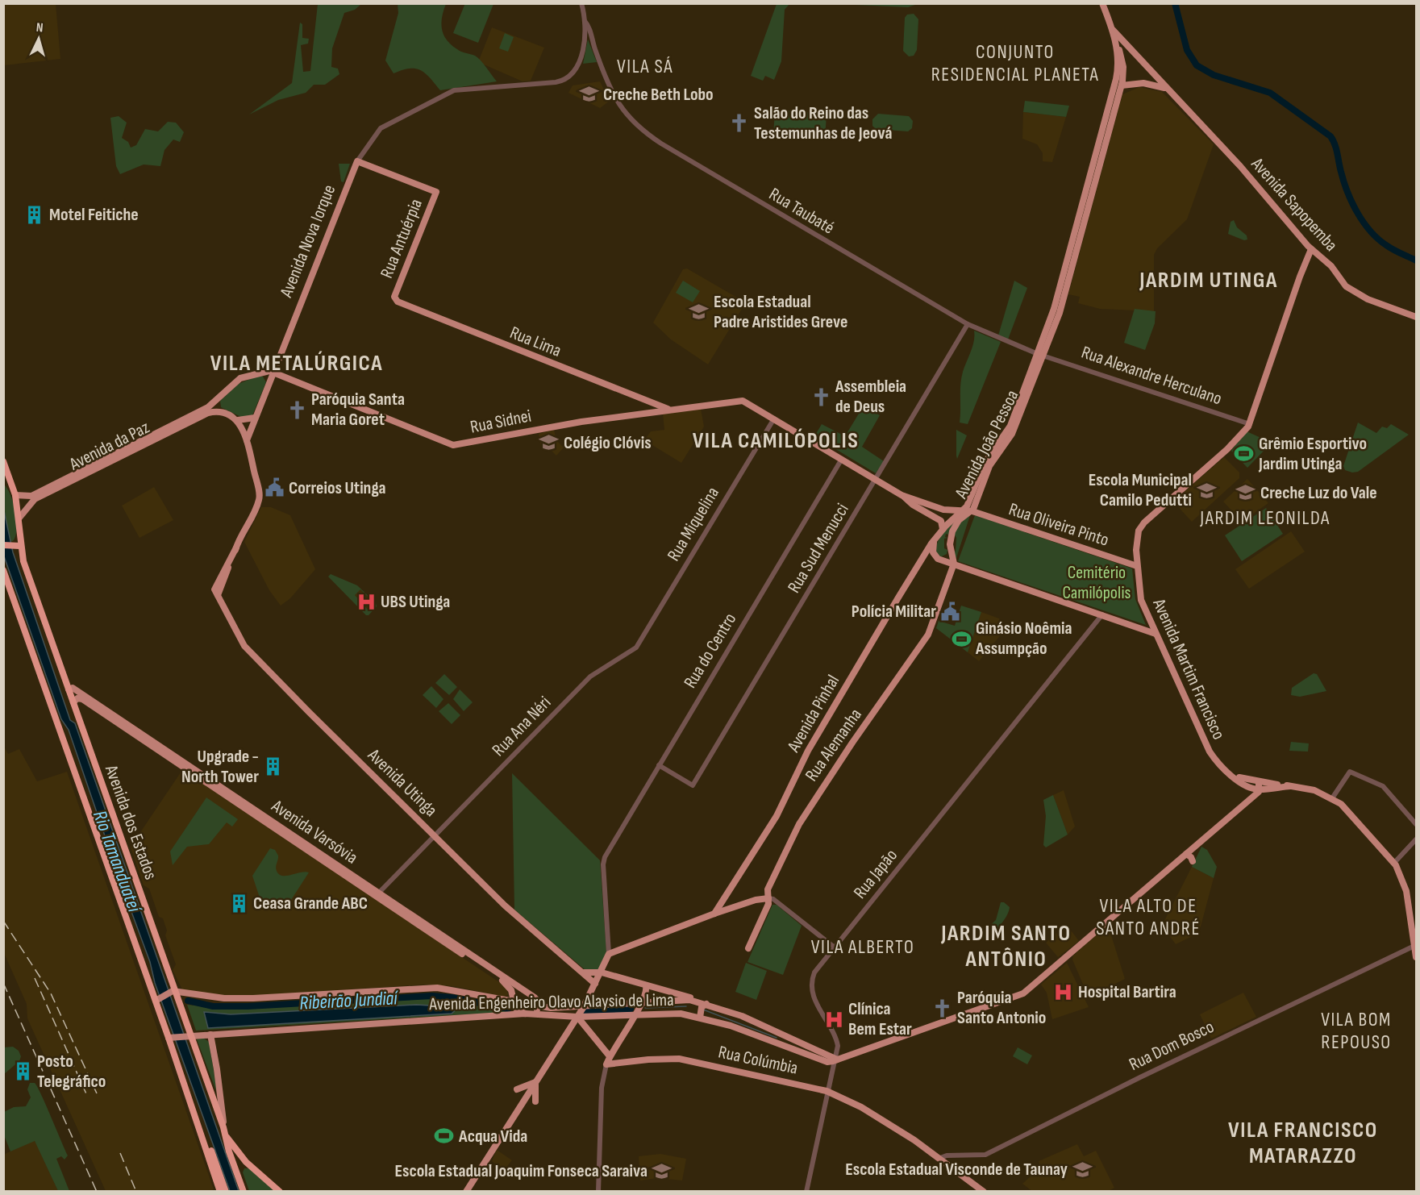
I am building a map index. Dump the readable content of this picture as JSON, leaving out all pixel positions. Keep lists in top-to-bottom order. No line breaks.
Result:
{"streets":{"highway":["Avenida dos Estados"],"main road":["Avenida Sapopemba","Rua Antuérpia","Avenida Nova Iorque","Rua Lima","Rua Sidnei","Avenida João Pessoa","Avenida da Paz","Rua Oliveira Pinto","Avenida Martim Francisco","Avenida Pinhal","Rua Alemanha","Avenida Utinga","Avenida Varsóvia","Avenida Engenheiro Olavo Alaysio de Lima","Rua Colúmbia"],"street":["Rua Taubaté","Rua Alexandre Herculano","Rua Miquelina","Rua Sud Menucci","Rua do Centro","Rua Ana Néri","Rua Japão","Rua Dom Bosco"]},"crossings":[["Avenida Sapopemba","Avenida João Pessoa"],["Avenida Sapopemba","Avenida Martim Francisco"],["Rua Taubaté","Rua Alexandre Herculano"],["Rua Taubaté","Avenida João Pessoa"],["Rua Taubaté","Rua Sud Menucci"],["Rua Antuérpia","Avenida Nova Iorque"],["Rua Antuérpia","Rua Lima"],["Avenida Nova Iorque","Rua Sidnei"],["Avenida Nova Iorque","Avenida da Paz"],["Avenida Nova Iorque","Avenida Utinga"],["Rua Lima","Rua Sidnei"],["Rua Alexandre Herculano","Avenida João Pessoa"],["Rua Alexandre Herculano","Avenida Martim Francisco"],["Rua Sidnei","Avenida da Paz"],["Rua Sidnei","Rua Miquelina"],["Avenida João Pessoa","Rua Oliveira Pinto"],["Avenida João Pessoa","Avenida Pinhal"],["Avenida da Paz","Avenida dos Estados"],["Rua Miquelina","Rua Ana Néri"],["Rua Oliveira Pinto","Avenida Martim Francisco"],["Rua Sud Menucci","Rua do Centro"],["Rua Ana Néri","Avenida Utinga"],["Rua Ana Néri","Avenida Varsóvia"],["Avenida dos Estados","Avenida Varsóvia"],["Avenida dos Estados","Avenida Engenheiro Olavo Alaysio de Lima"],["Avenida Varsóvia","Avenida Engenheiro Olavo Alaysio de Lima"],["Rua Japão","Avenida Engenheiro Olavo Alaysio de Lima"],["Rua Japão","Rua Colúmbia"],["Rua Dom Bosco","Rua Colúmbia"]],"districts":["CONJUNTO RESIDENCIAL PLANETA","VILA SÁ","JARDIM UTINGA","VILA METALÚRGICA","VILA CAMILÓPOLIS","JARDIM LEONILDA","VILA ALTO DE SANTO ANDRÉ","JARDIM SANTO ANTÔNIO","VILA ALBERTO","VILA BOM REPOUSO","VILA FRANCISCO MATARAZZO"],"water":["Rio Tamanduateí","Ribeirão Jundiaí"],"parks":["Cemitério Camilópolis"],"places":{"school or university":["Creche Beth Lobo","Escola Estadual Padre Aristides Greve","Colégio Clóvis","Escola Municipal Camilo Pedutti","Creche Luz do Vale","Escola Estadual Visconde de Taunay","Escola Estadual Joaquim Fonseca Saraiva"],"church":["Salão do Reino das Testemunhas de Jeová","Assembleia de Deus","Paróquia Santa Maria Goret","Paróquia Santo Antonio"],"building":["Motel Feitiche","Upgrade - North Tower","Ceasa Grande ABC","Posto Telegráfico"],"sports":["Grêmio Esportivo Jardim Utinga","Ginásio Noêmia Assumpção","Acqua Vida"],"public building":["Correios Utinga","Polícia Militar"],"hospital":["UBS Utinga","Hospital Bartira","Clínica Bem Estar"]},"north":"top"}
